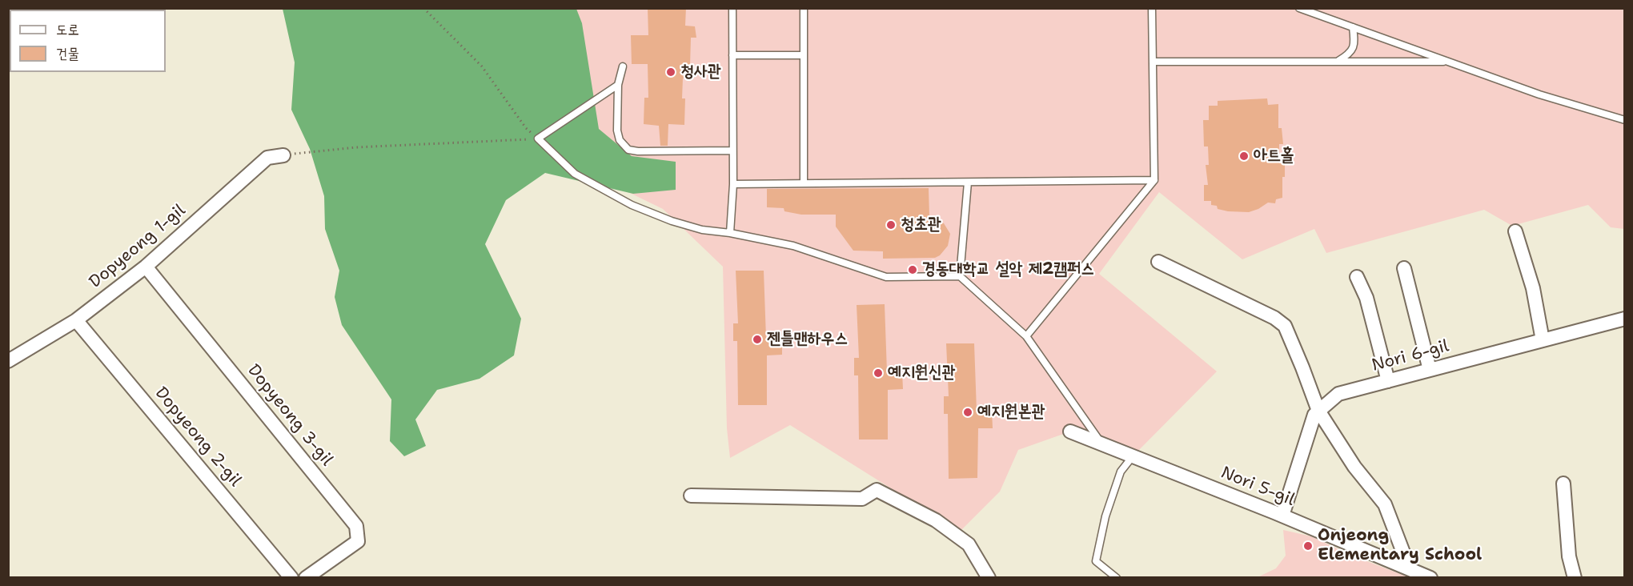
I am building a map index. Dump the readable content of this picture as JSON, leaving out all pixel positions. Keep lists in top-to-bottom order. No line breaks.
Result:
{"streets":{"street":["Dopyeong 1-gil","Nori 6-gil","Dopyeong 3-gil","Dopyeong 2-gil","Nori 5-gil"]},"crossings":[["Dopyeong 1-gil","Dopyeong 3-gil"],["Dopyeong 1-gil","Dopyeong 2-gil"],["Nori 6-gil","Nori 5-gil"]],"places":["청사관","아트홀","청초관","경동대학교 설악 제2캠퍼스","젠틀맨하우스","예지원신관","예지원본관","Onjeong Elementary School"],"legend":["도로","건물"]}
